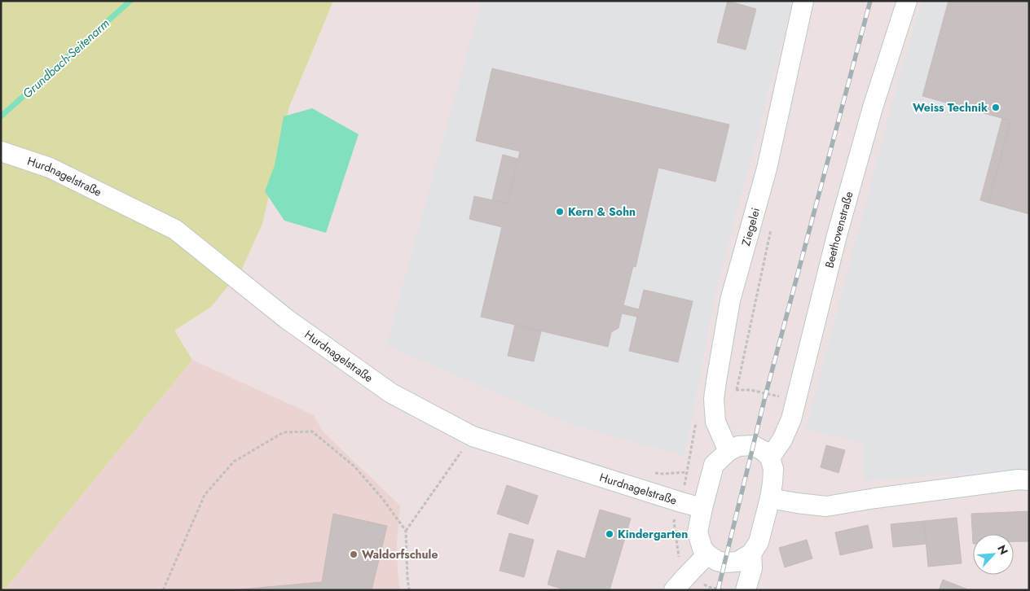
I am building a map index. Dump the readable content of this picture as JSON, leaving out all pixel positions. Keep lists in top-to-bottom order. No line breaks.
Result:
{"streets":{"street":["Hurdnagelstraße","Ziegelei","Beethovenstraße"]},"water":["Grundbach-Seitenarm"],"places":["Weiss Technik","Kern & Sohn","Kindergarten","Waldorfschule"],"north":"top right"}
